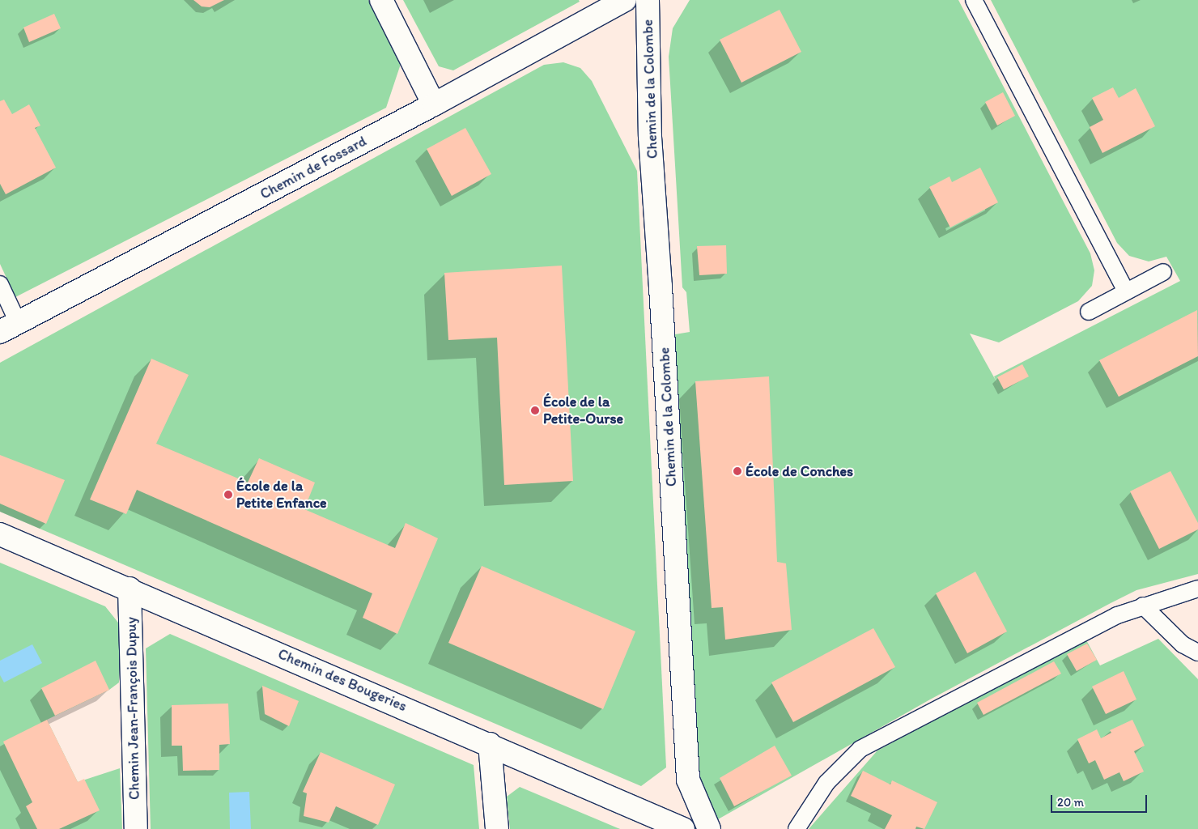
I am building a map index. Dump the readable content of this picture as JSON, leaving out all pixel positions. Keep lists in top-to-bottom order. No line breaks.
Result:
{"streets":{"street":["Chemin de la Colombe","Chemin de Fossard","Chemin des Bougeries","Chemin Jean-François Dupuy"]},"crossings":[["Chemin des Bougeries","Chemin Jean-François Dupuy"]],"places":["École de la Petite-Ourse","École de Conches","École de la Petite Enfance"],"scale_bar":"20 m"}
